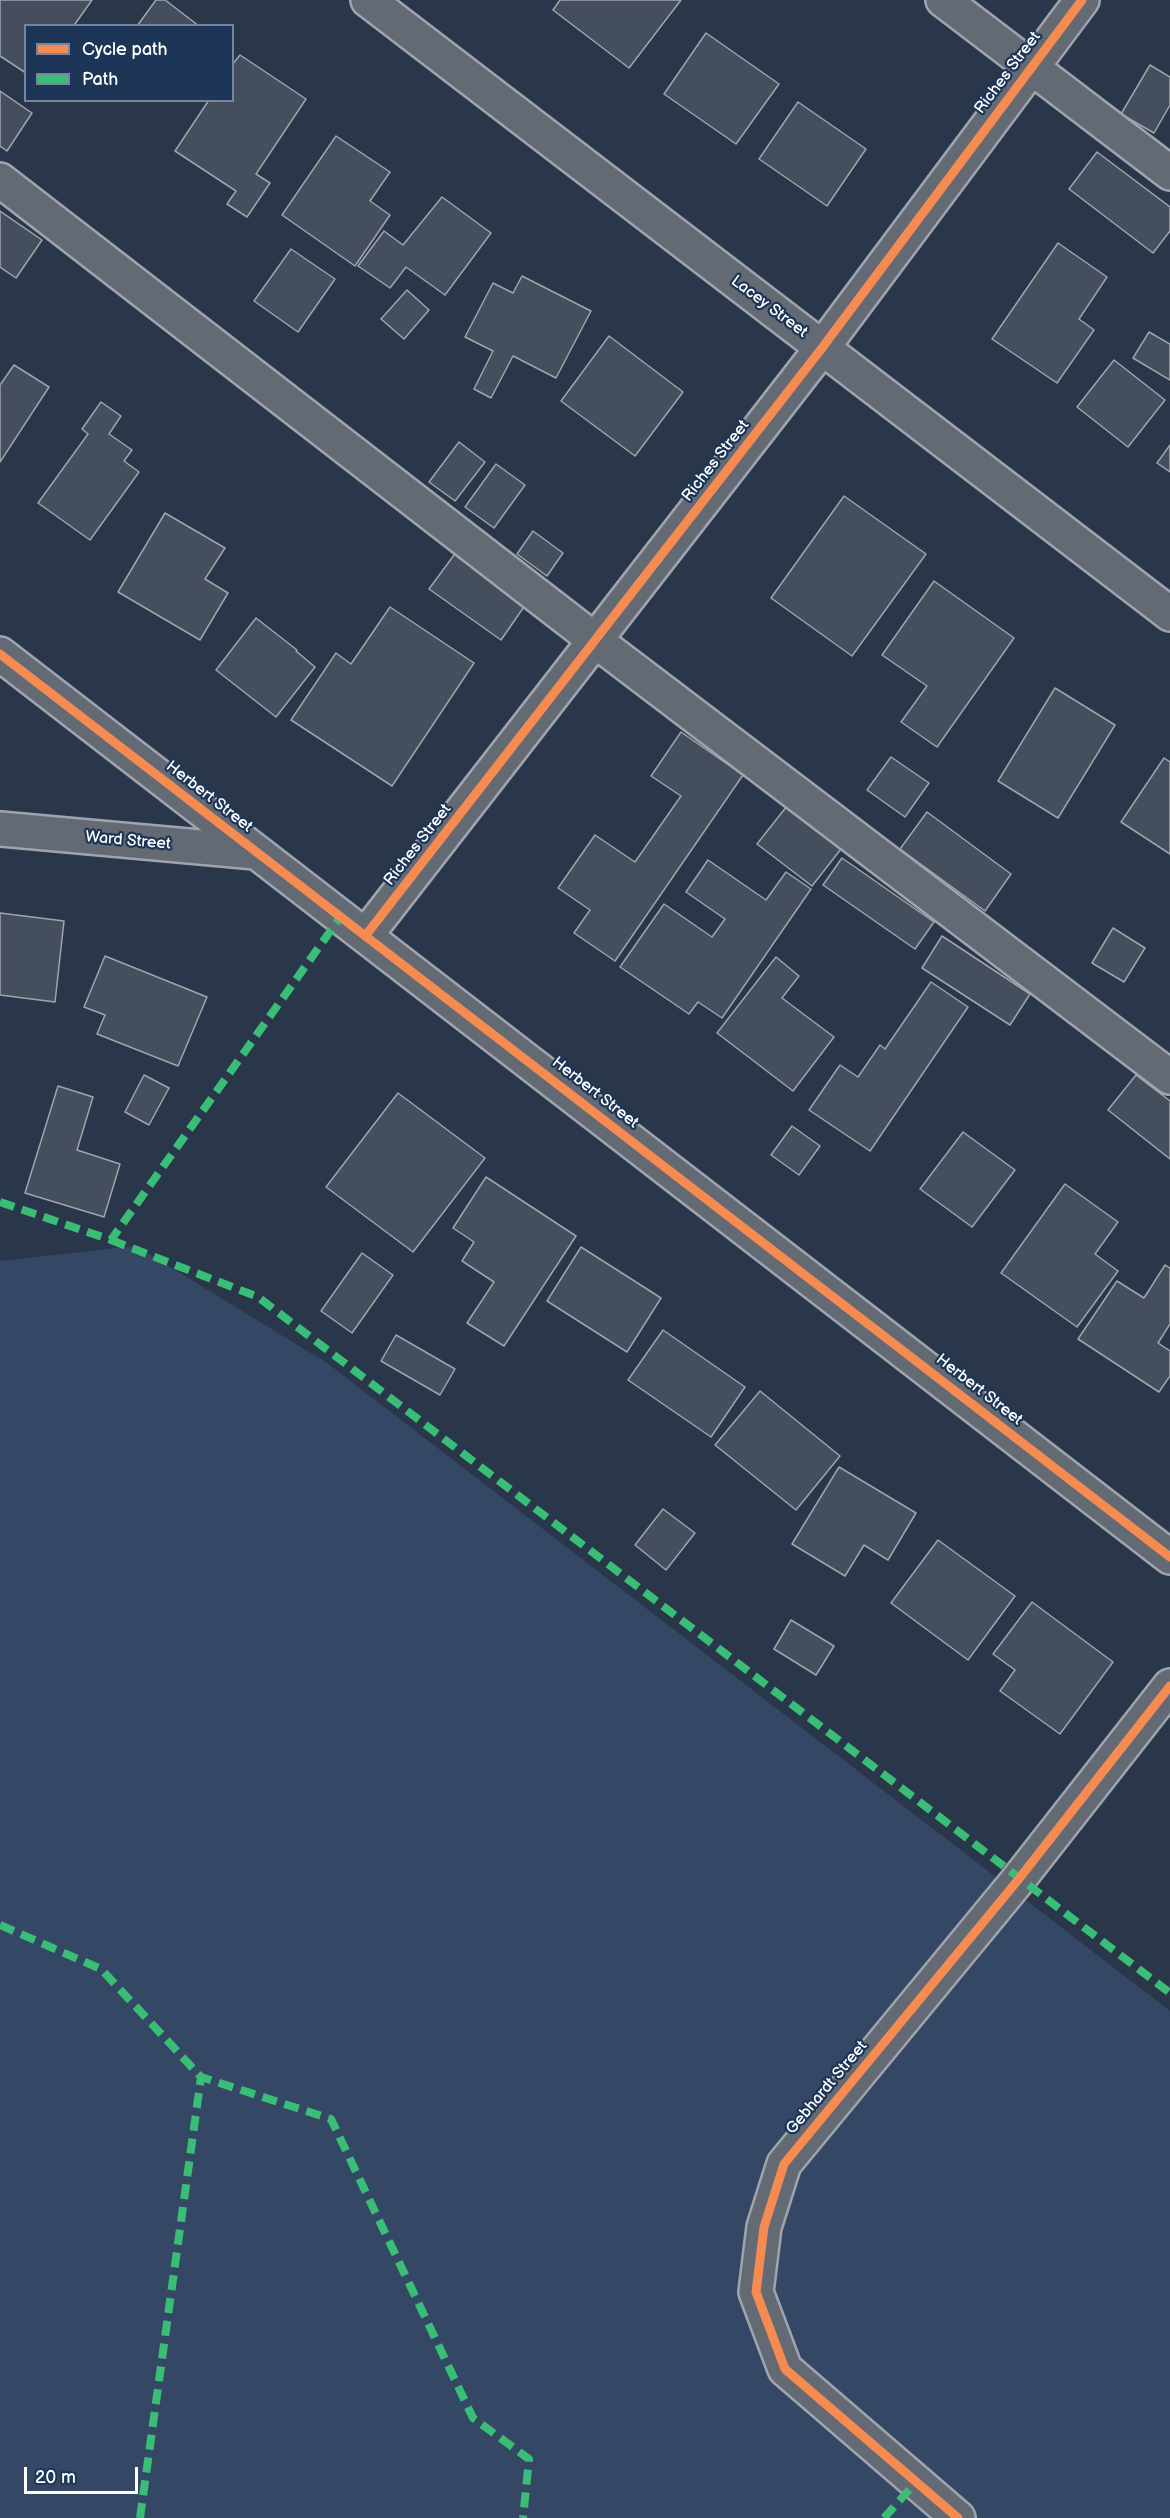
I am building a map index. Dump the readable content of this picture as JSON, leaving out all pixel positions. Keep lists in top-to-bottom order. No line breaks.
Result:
{"streets":{"street":["Riches Street","Lacey Street","Herbert Street","Ward Street","Gebhardt Street"]},"crossings":[["Riches Street","Lacey Street"],["Riches Street","Herbert Street"],["Herbert Street","Ward Street"]],"legend":["Cycle path","Path"],"scale_bar":"20 m"}
